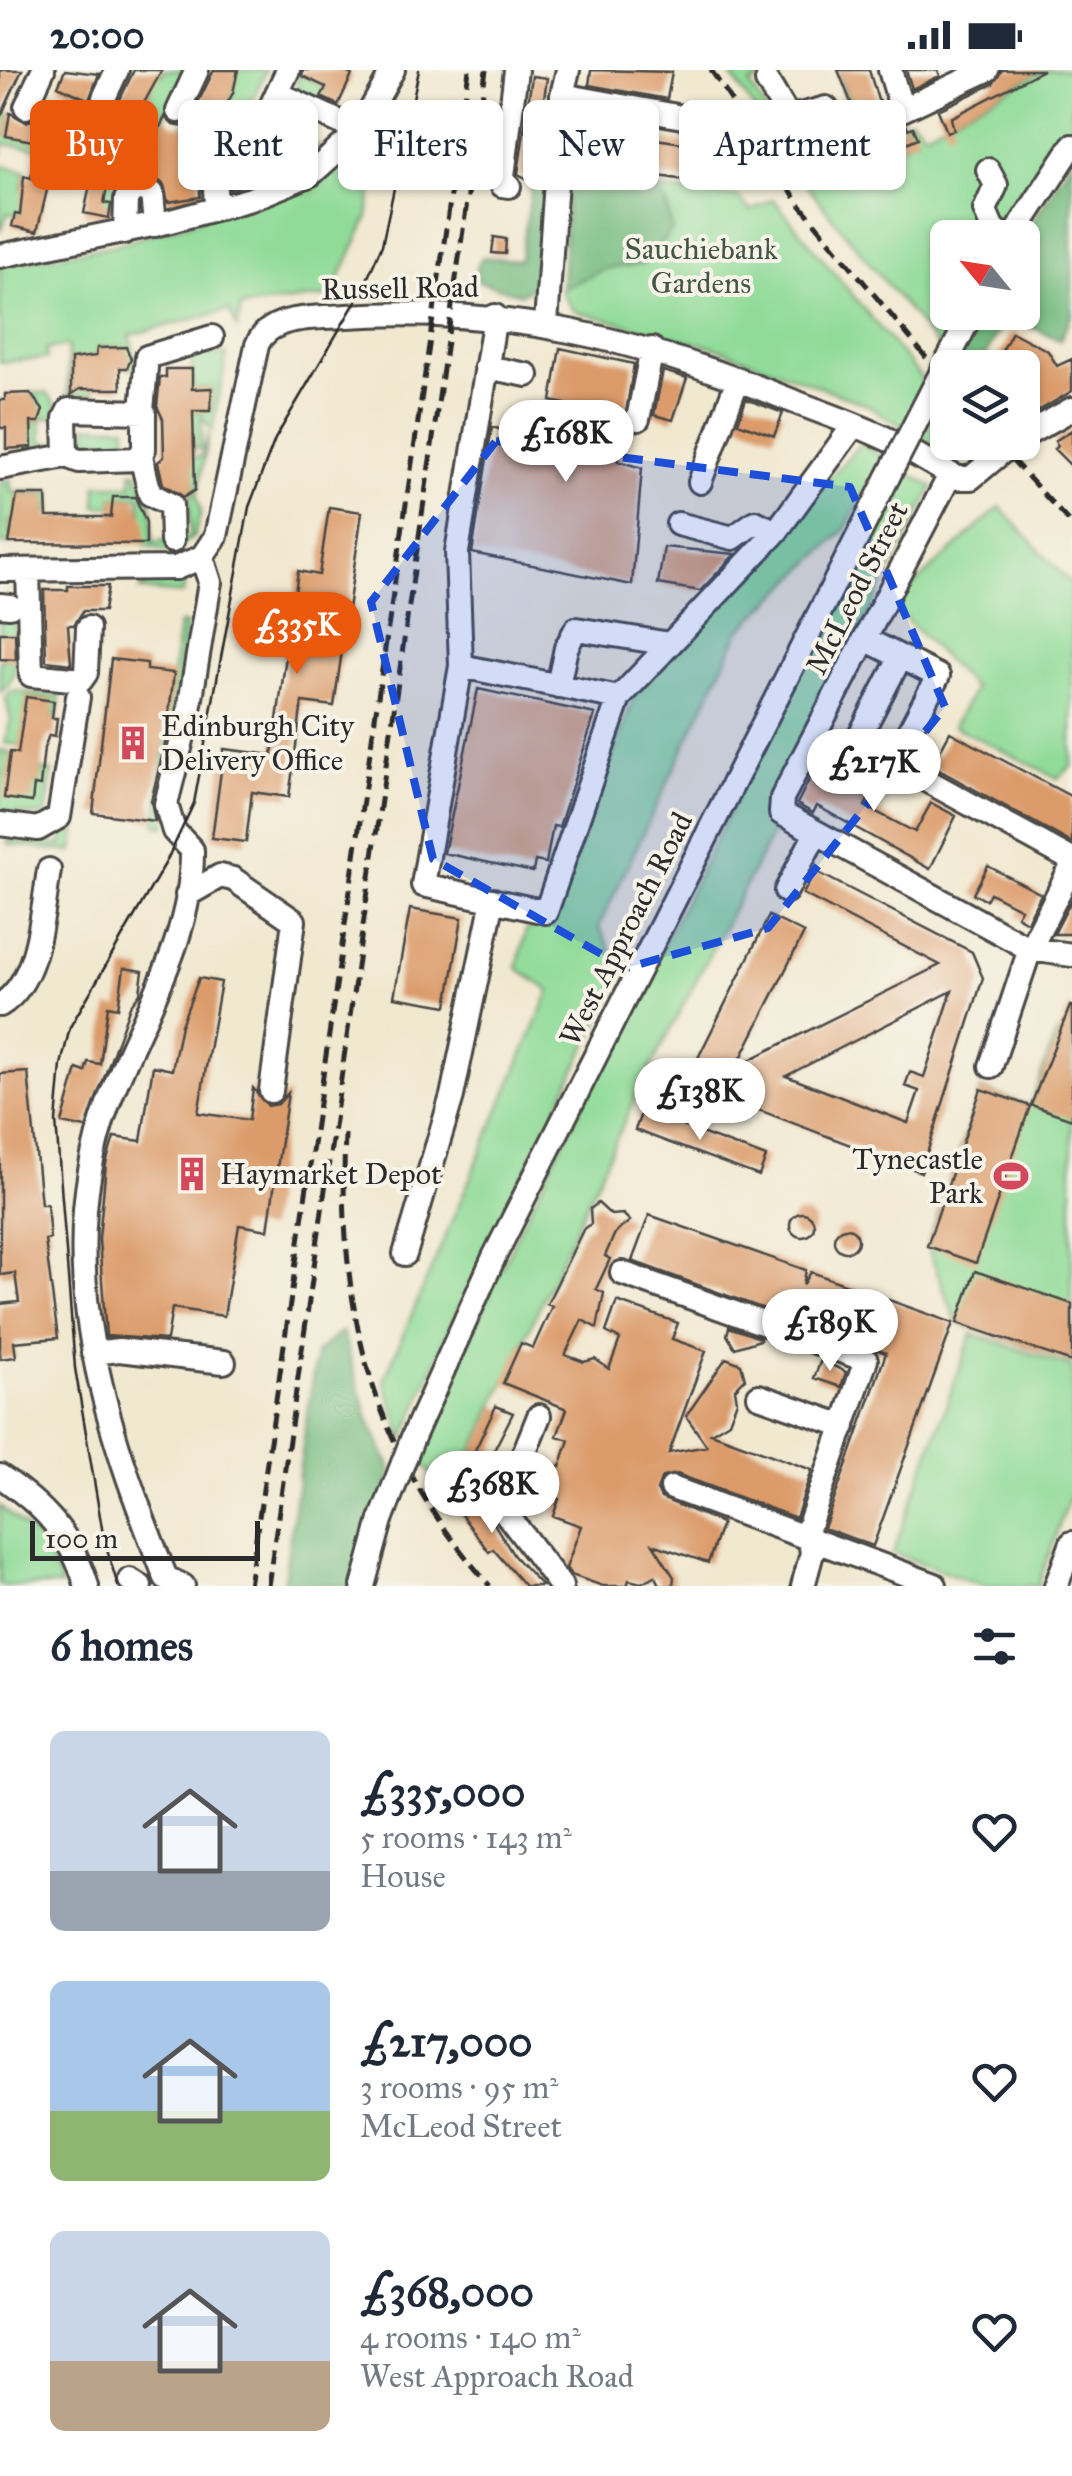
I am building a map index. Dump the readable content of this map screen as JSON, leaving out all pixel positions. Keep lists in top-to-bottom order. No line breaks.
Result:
{"streets":{"street":["Russell Road","McLeod Street","West Approach Road"]},"crossings":[["Russell Road","McLeod Street"]],"parks":["Sauchiebank Gardens"],"places":{"building":["Edinburgh City Delivery Office","Haymarket Depot"],"sports":["Tynecastle Park"]},"scale_bar":"100 m","north":"top left","page":{"status":"20:00","chip":["Buy","Rent","Filters","New","Apartment"],"price":["£168K","£335K","£217K","£138K","£189K","£368K"],"scale":"100 m","heading":"6 homes","list":[{"name":"£335,000","note":"5 rooms · 143 m² · House"},{"name":"£217,000","note":"3 rooms · 95 m² · McLeod Street"},{"name":"£368,000","note":"4 rooms · 140 m² · West Approach Road"}]}}
